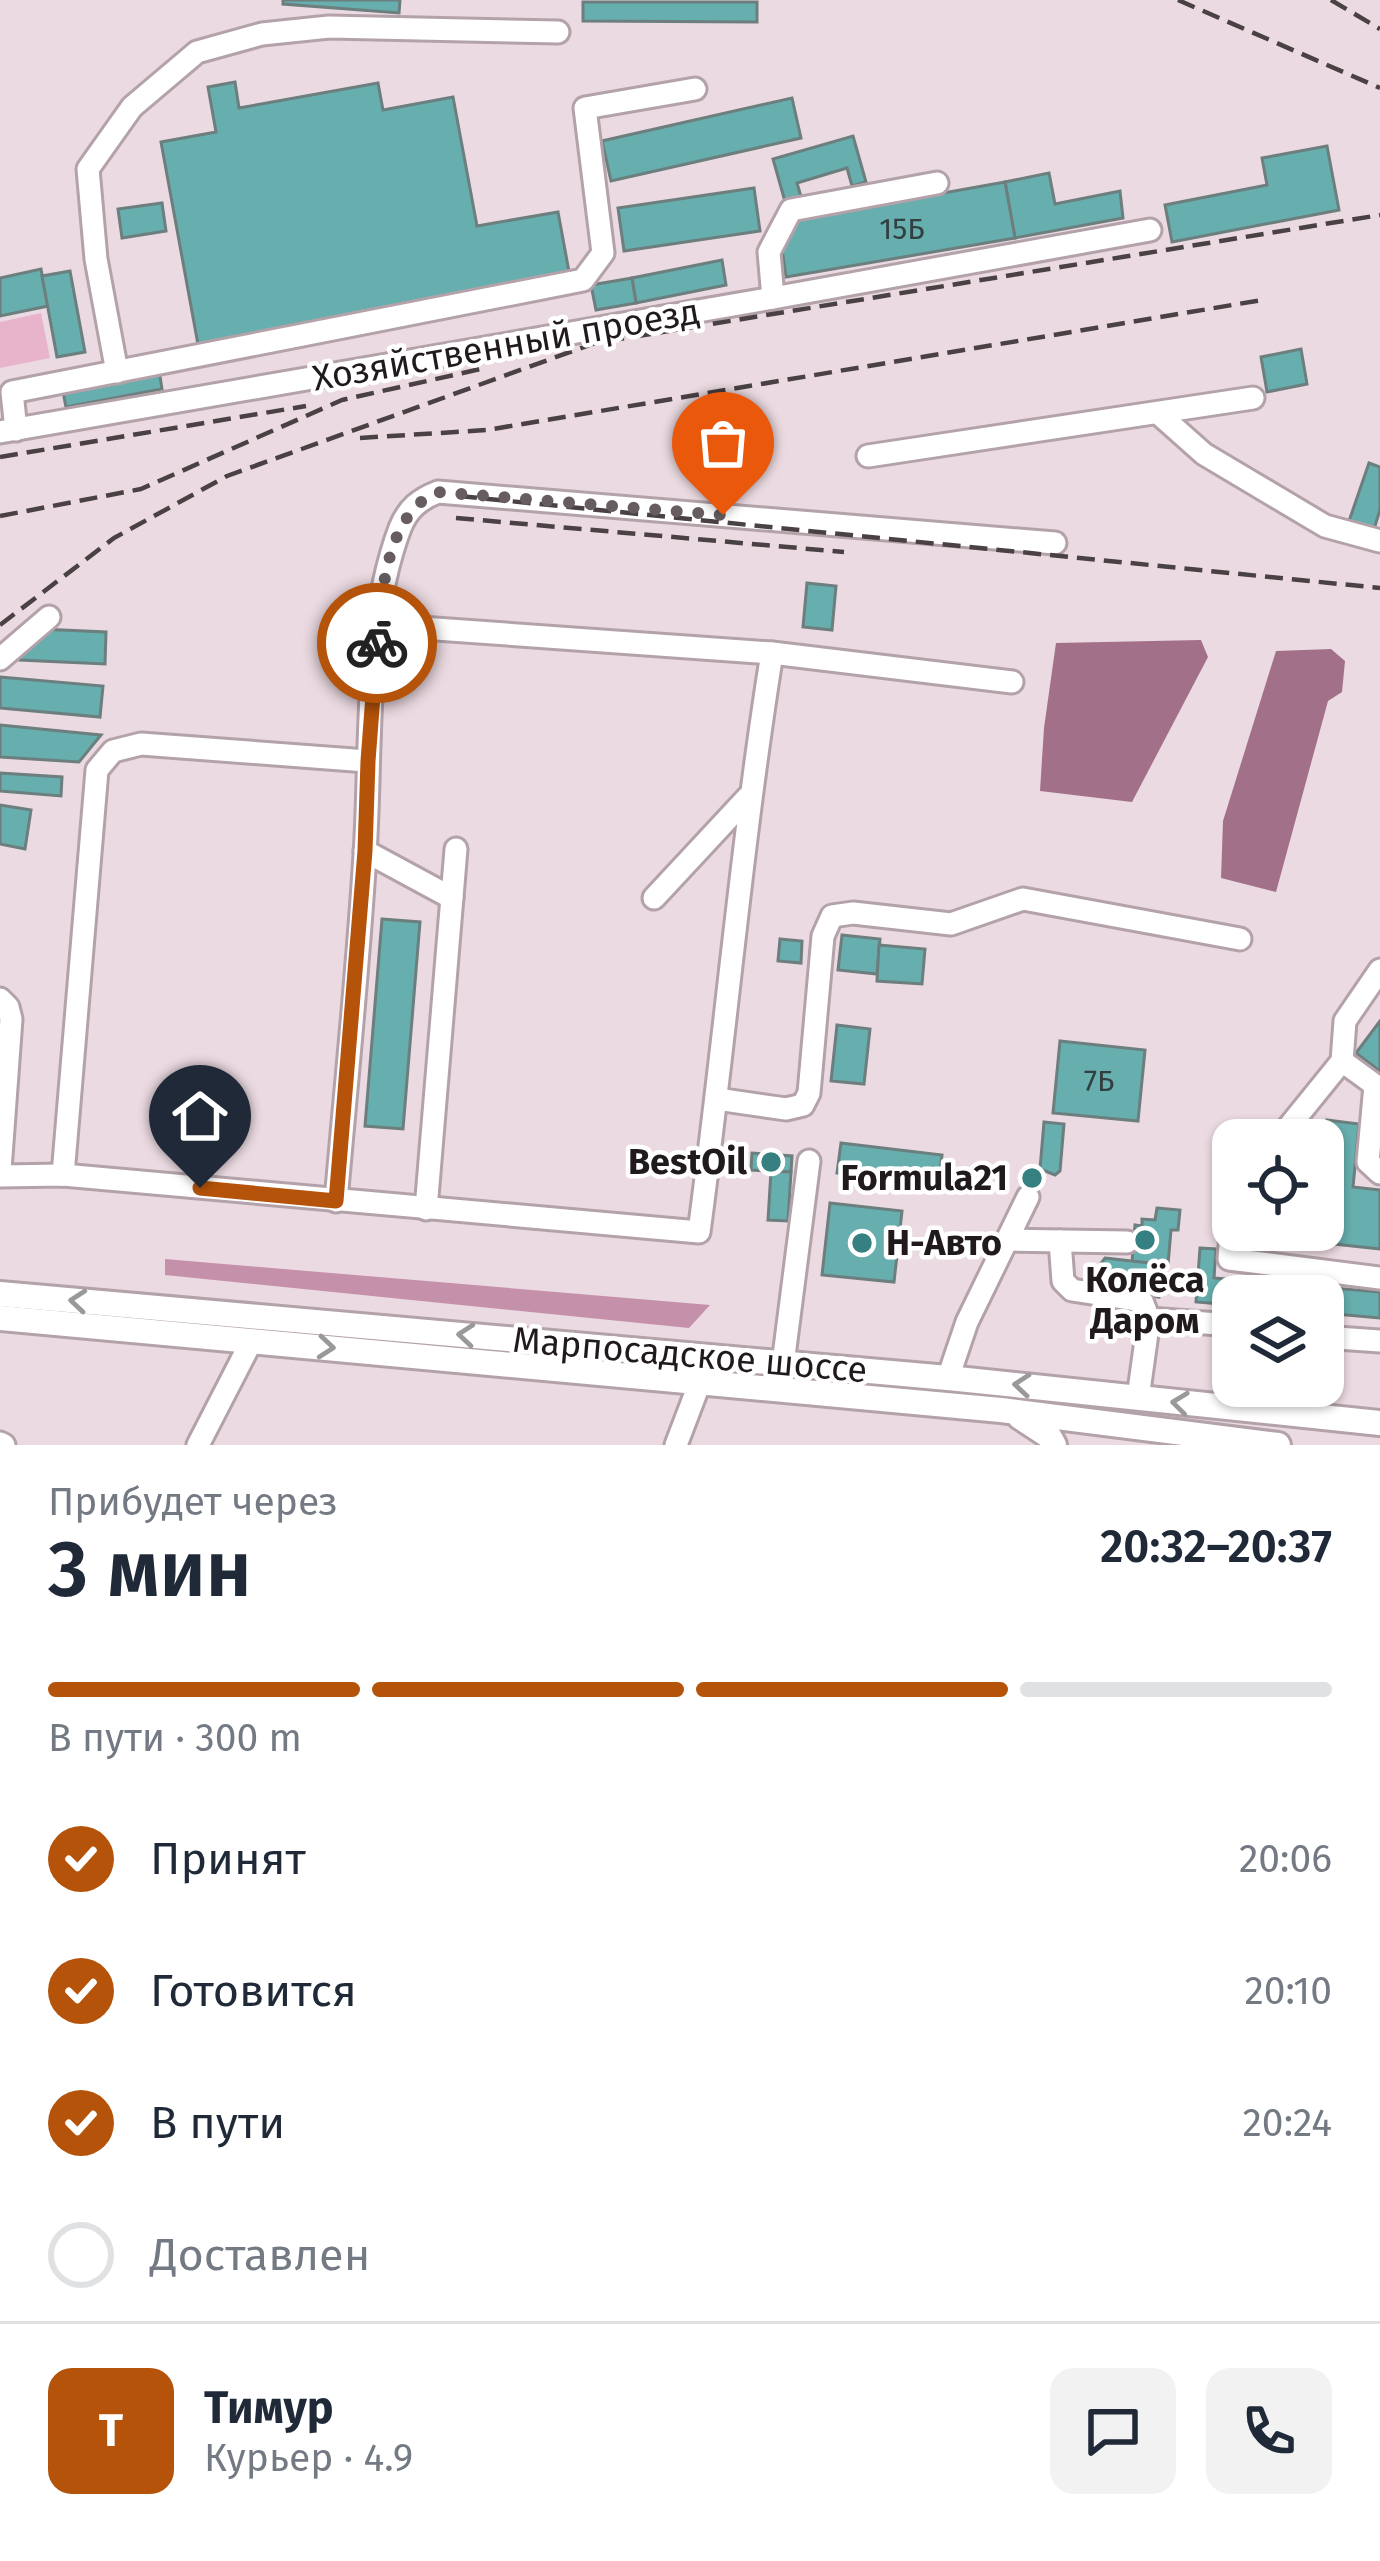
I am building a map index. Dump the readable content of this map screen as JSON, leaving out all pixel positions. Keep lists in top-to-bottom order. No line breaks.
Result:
{"streets":{"main road":["Марпосадское шоссе"],"street":["Хозяйственный проезд"]},"places":["BestOil","Formula21","Колёса Даром","Н-Авто"],"house_numbers":["15Б","7Б"],"page":{"heading":["3 мин","Прибудет через","20:32–20:37"],"panel":["Тимур","Курьер · 4.9"],"bar":"В пути · 300 m","list":[["Принят","20:06"],["Готовится","20:10"],["В пути","20:24"],"Доставлен"],"round":"Т"}}
